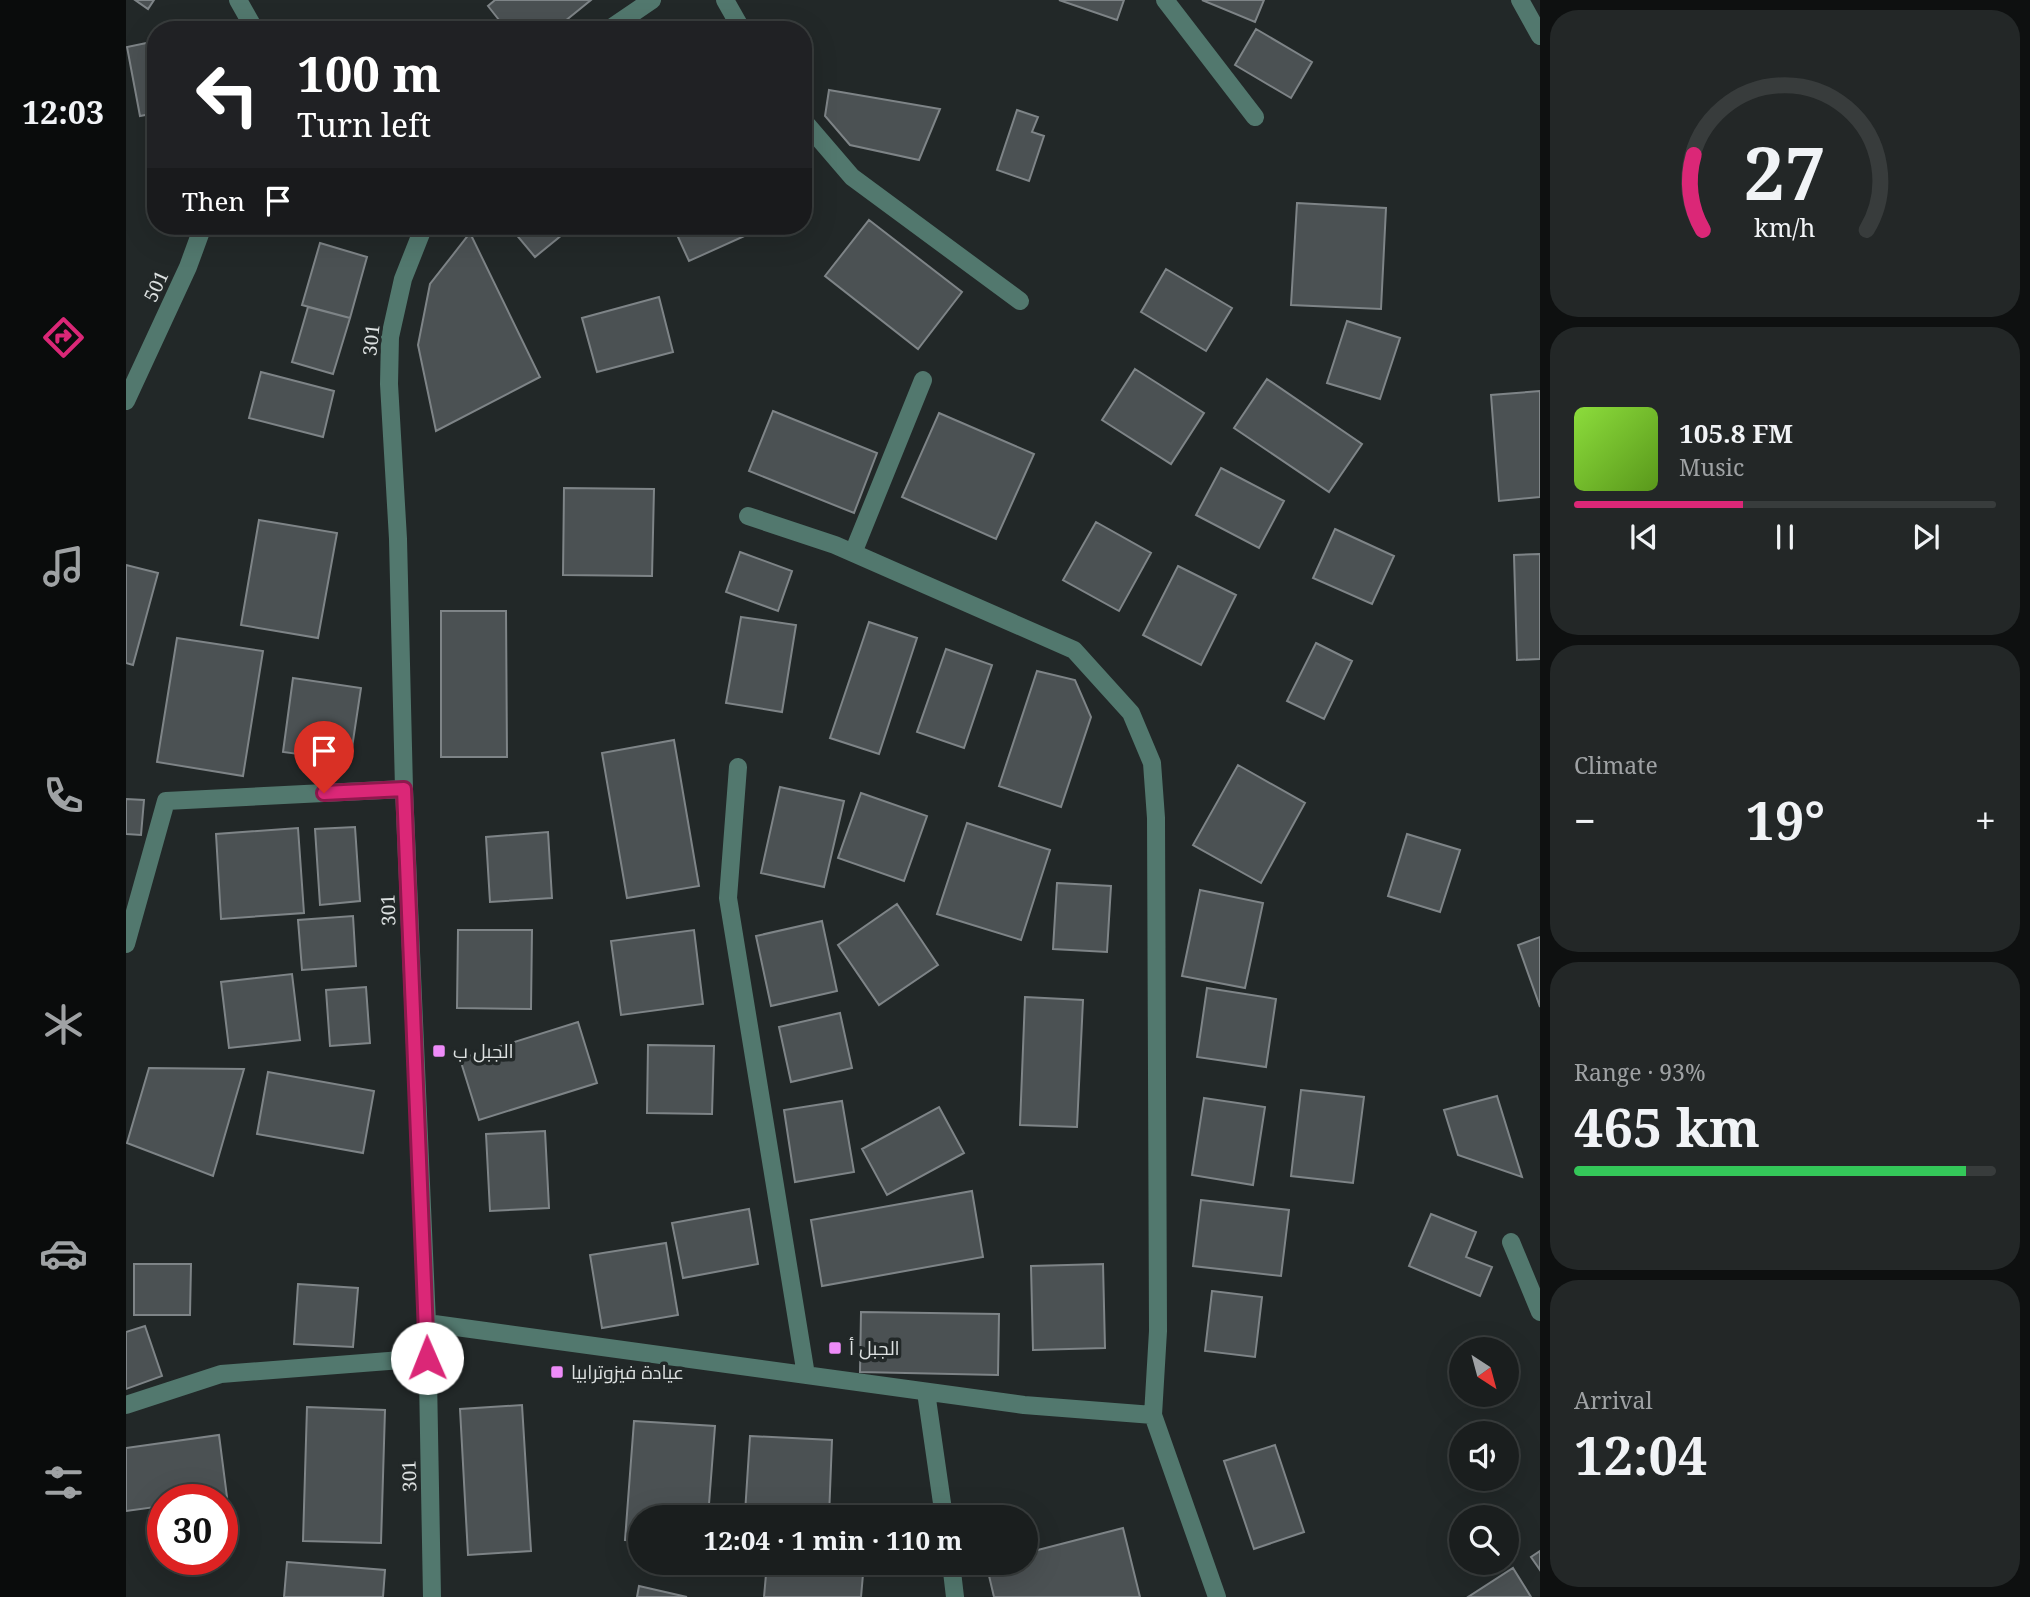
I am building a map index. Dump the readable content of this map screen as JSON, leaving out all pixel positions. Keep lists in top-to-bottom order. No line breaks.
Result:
{"streets":{"street":["501","301"]},"places":{"transit":["الجبل ب","الجبل أ","عيادة فيزوترابيا"]},"north":"bottom right","page":{"tabs":"12:03","turn":["100 m","Turn left"],"then":"Then","song":["105.8 FM","Music"],"tile":["Climate",["Range · 93%","465 km"],["Arrival","12:04"]],"heat":["−","19°","+"],"limit":"30","trip":"12:04 · 1 min · 110 m","gauge":["27","km/h"]}}
